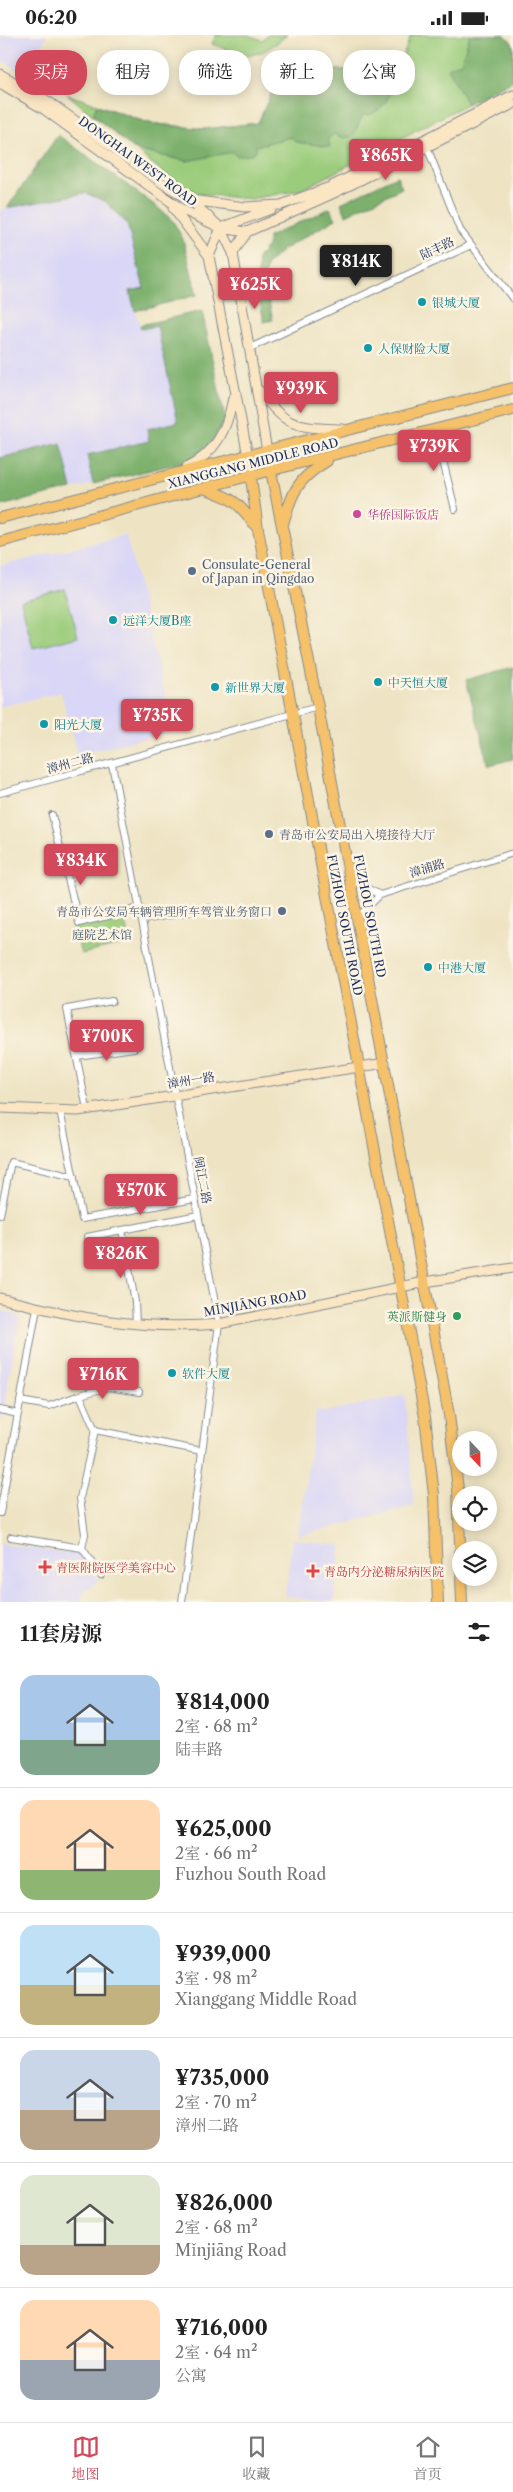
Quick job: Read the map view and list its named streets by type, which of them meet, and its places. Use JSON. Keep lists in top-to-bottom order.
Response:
{
  "streets": {
    "main road": [
      "DONGHAI WEST ROAD",
      "XIANGGANG MIDDLE ROAD",
      "FUZHOU SOUTH RD",
      "FUZHOU SOUTH ROAD",
      "漳州一路",
      "MǏNJIĀNG ROAD"
    ],
    "street": [
      "陆丰路",
      "漳州二路",
      "漳浦路",
      "闽江二路"
    ]
  },
  "crossings": [
    ["XIANGGANG MIDDLE ROAD", "FUZHOU SOUTH ROAD"],
    ["漳州二路", "FUZHOU SOUTH RD"],
    ["漳州二路", "FUZHOU SOUTH ROAD"],
    ["漳州二路", "闽江二路"],
    ["FUZHOU SOUTH RD", "漳州一路"],
    ["FUZHOU SOUTH RD", "MǏNJIĀNG ROAD"],
    ["FUZHOU SOUTH ROAD", "漳州一路"],
    ["FUZHOU SOUTH ROAD", "MǏNJIĀNG ROAD"],
    ["漳州一路", "闽江二路"],
    ["闽江二路", "MǏNJIĀNG ROAD"]
  ],
  "parks": ["庭院艺术馆"],
  "places": {
    "other": [
      "银城大厦",
      "人保财险大厦",
      "华侨国际饭店",
      "Consulate-General of Japan in Qingdao",
      "远洋大厦B座",
      "中天恒大厦",
      "新世界大厦",
      "阳光大厦",
      "青岛市公安局出入境接待大厅",
      "青岛市公安局车辆管理所车驾管业务窗口",
      "中港大厦",
      "英派斯健身",
      "软件大厦"
    ],
    "health": ["青医附院医学美容中心", "青岛内分泌糖尿病医院"]
  },
  "north": "bottom",
  "page": {
    "status": "06:20",
    "chip": [
      "买房",
      "租房",
      "筛选",
      "新上",
      "公寓"
    ],
    "price": [
      "¥865K",
      "¥814K",
      "¥625K",
      "¥939K",
      "¥739K",
      "¥735K",
      "¥834K",
      "¥700K",
      "¥570K",
      "¥826K",
      "¥716K"
    ],
    "heading": "11套房源",
    "list": [
      {
        "name": "¥814,000",
        "note": "2室 · 68 m² · 陆丰路"
      },
      {
        "name": "¥625,000",
        "note": "2室 · 66 m² · Fuzhou South Road"
      },
      {
        "name": "¥939,000",
        "note": "3室 · 98 m² · Xianggang Middle Road"
      },
      {
        "name": "¥735,000",
        "note": "2室 · 70 m² · 漳州二路"
      },
      {
        "name": "¥826,000",
        "note": "2室 · 68 m² · Mǐnjiāng Road"
      },
      {
        "name": "¥716,000",
        "note": "2室 · 64 m² · 公寓"
      }
    ],
    "tabs": ["地图", "收藏", "首页"]
  }
}
